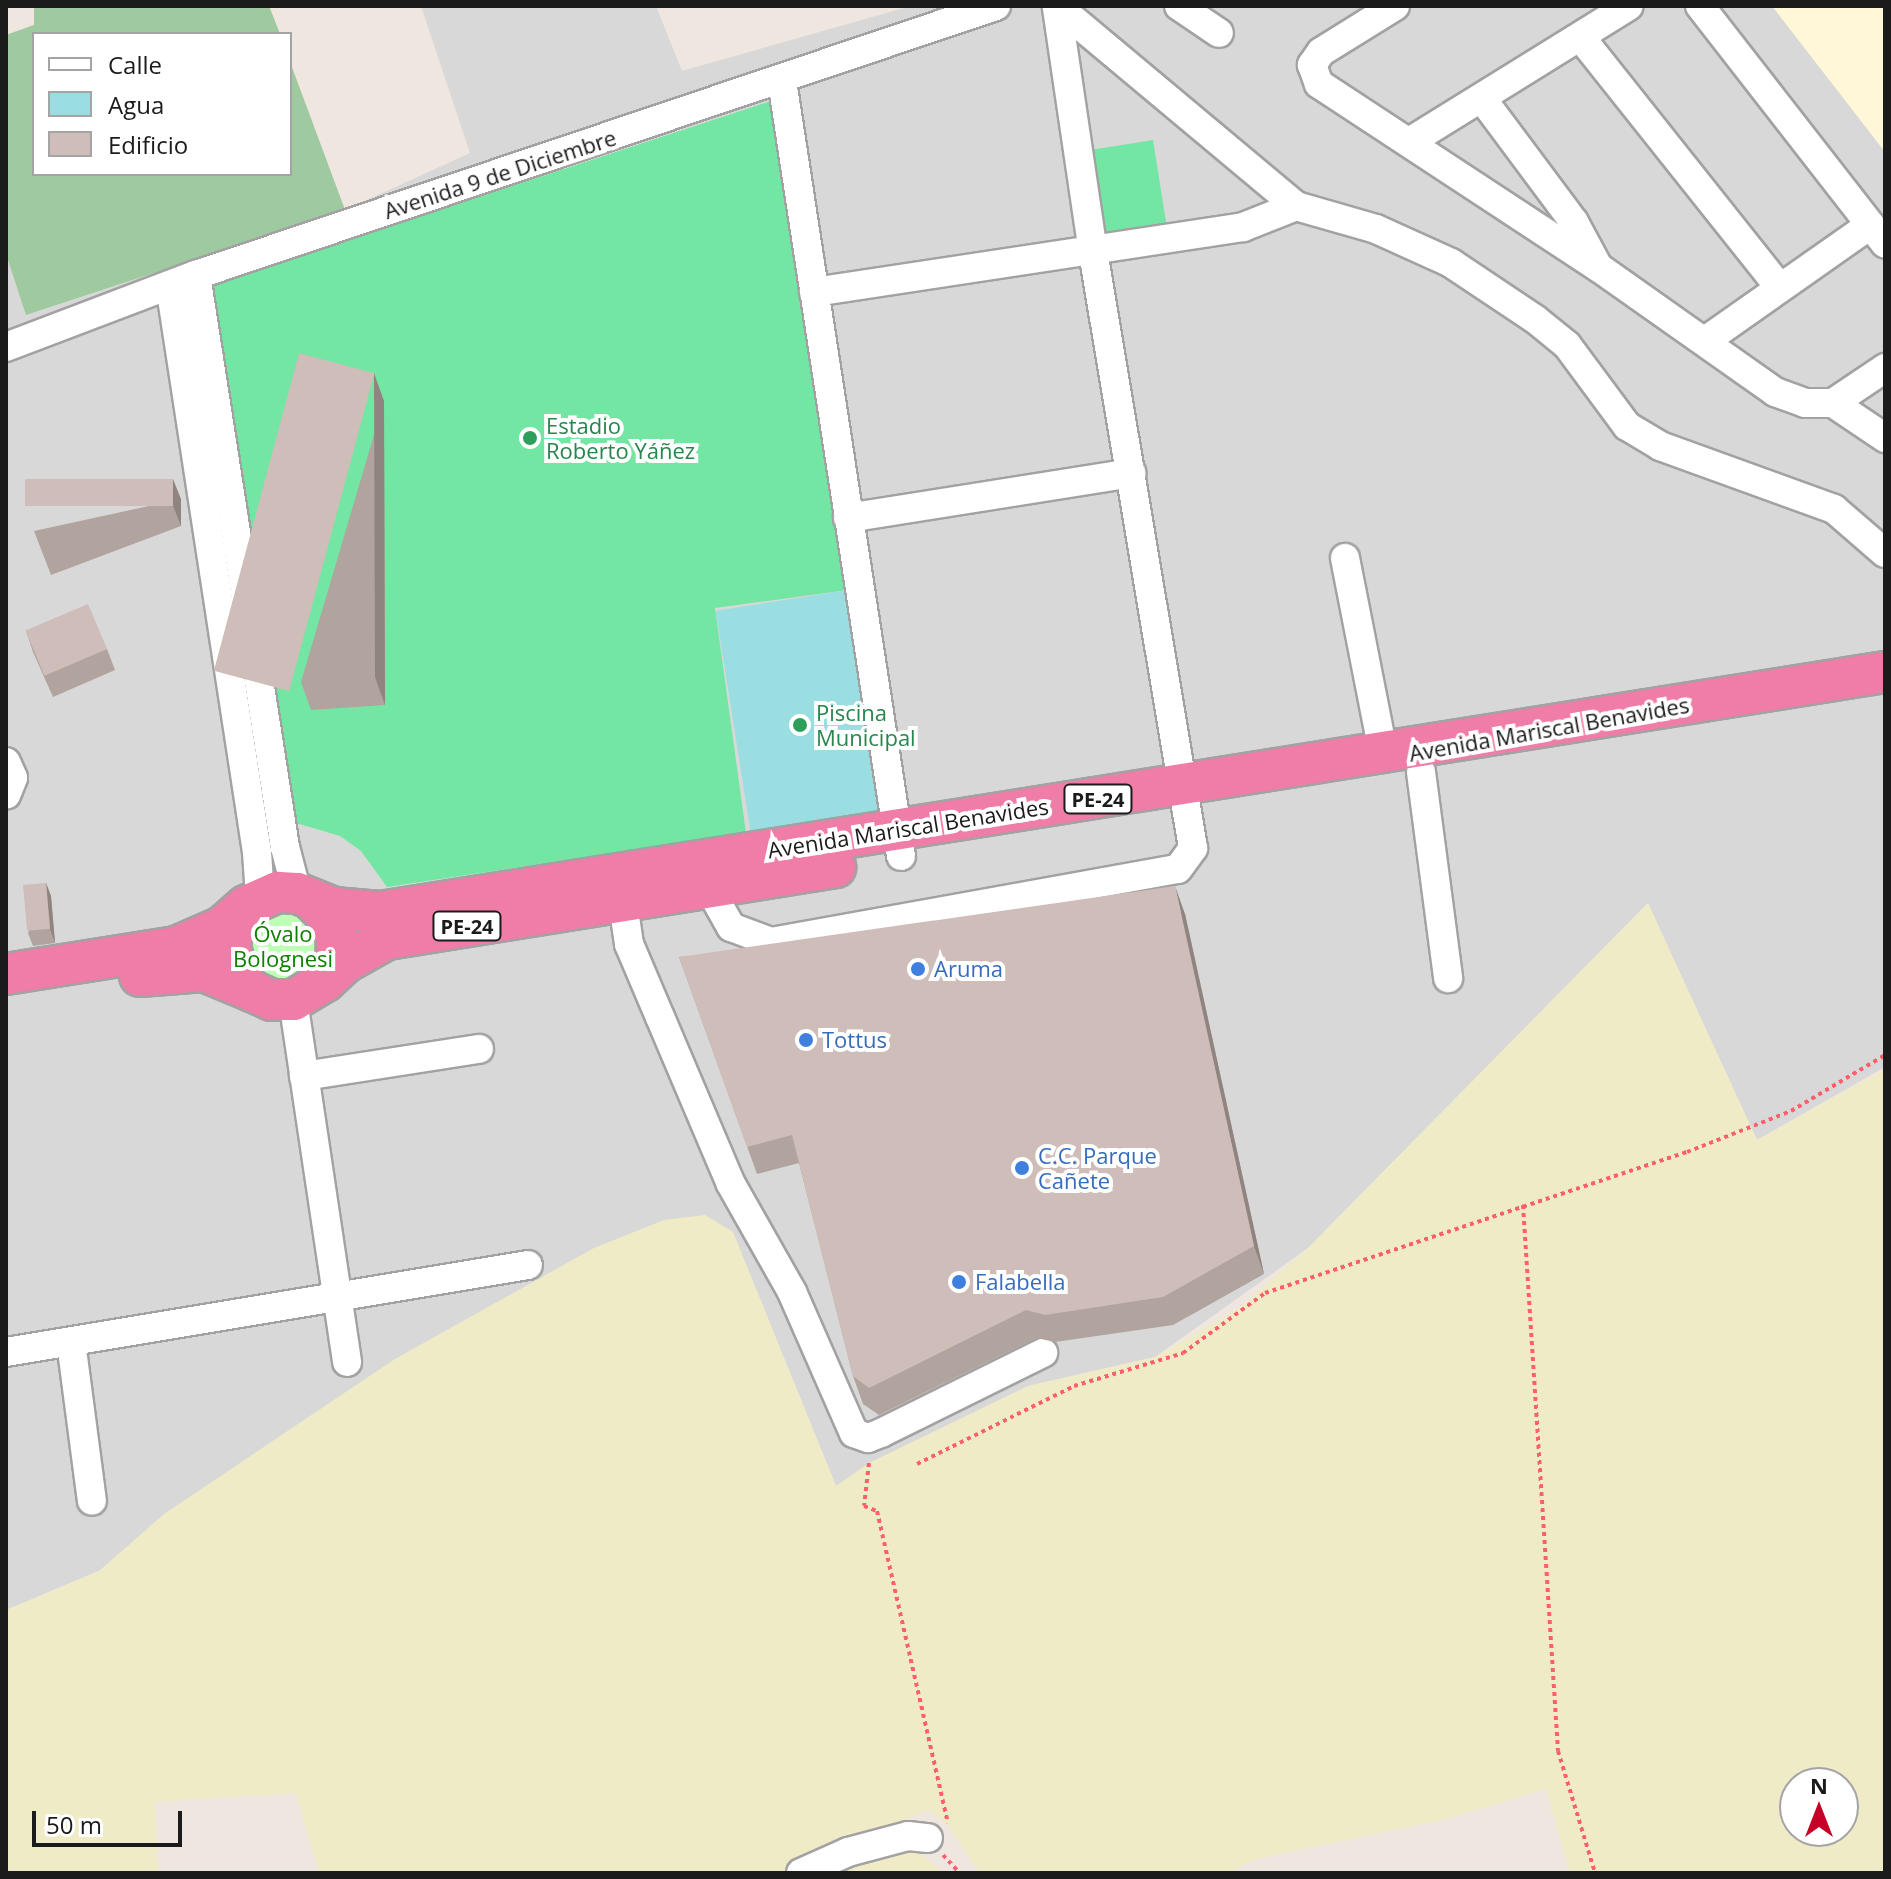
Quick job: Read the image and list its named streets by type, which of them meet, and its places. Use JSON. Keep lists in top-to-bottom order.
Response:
{
  "streets": {
    "highway": ["Avenida Mariscal Benavides", "PE-24"],
    "street": ["Avenida 9 de Diciembre"]
  },
  "parks": ["Óvalo Bolognesi"],
  "places": [
    "Estadio Roberto Yáñez",
    "Piscina Municipal",
    "Aruma",
    "Tottus",
    "C.C. Parque Cañete",
    "Falabella"
  ],
  "legend": ["Calle", "Agua", "Edificio"],
  "scale_bar": "50 m",
  "north": "top"
}
